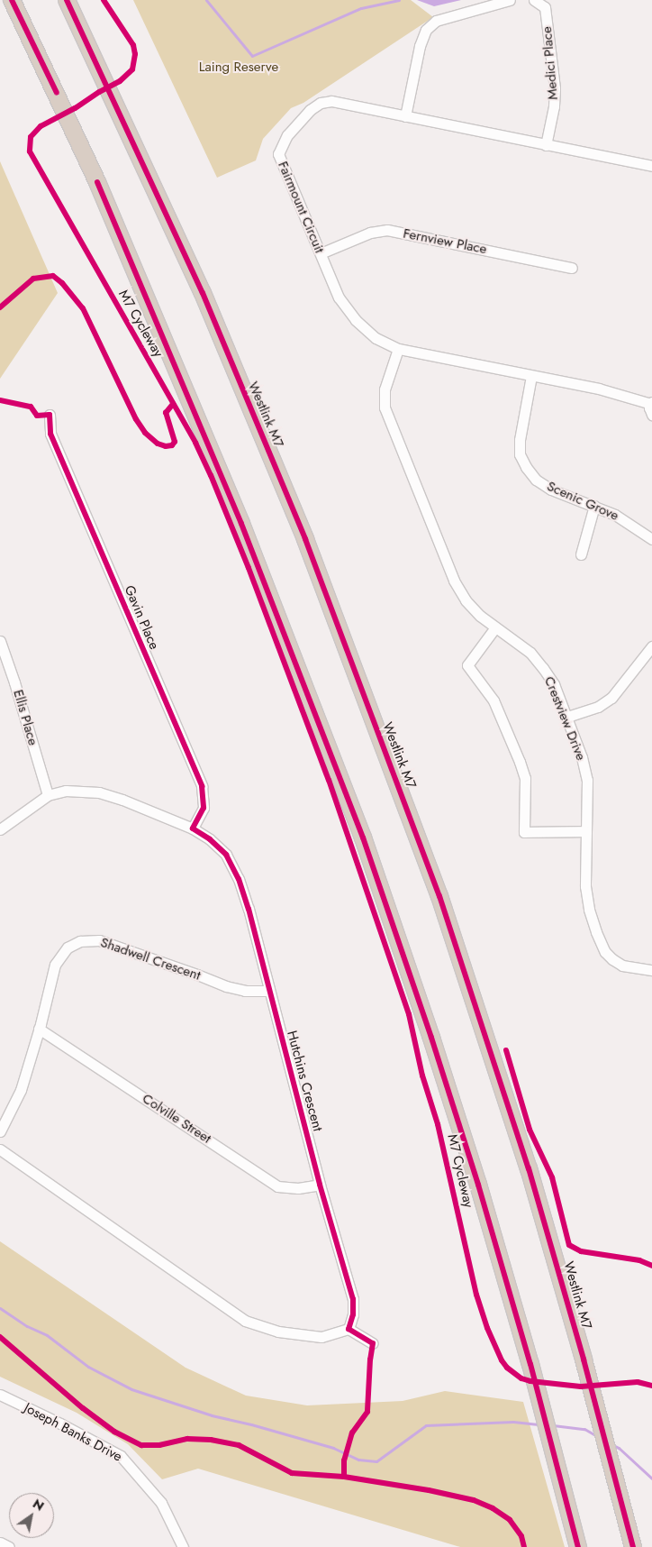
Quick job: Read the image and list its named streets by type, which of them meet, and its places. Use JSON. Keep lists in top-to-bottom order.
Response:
{
  "streets": {
    "highway": ["Westlink M7"],
    "street": [
      "Medici Place",
      "Fairmount Circuit",
      "Fernview Place",
      "Scenic Grove",
      "Gavin Place",
      "Ellis Place",
      "Crestview Drive",
      "Shadwell Crescent",
      "Hutchins Crescent",
      "Colville Street",
      "Joseph Banks Drive"
    ],
    "cycle path": ["M7 Cycleway"]
  },
  "crossings": [
    ["Medici Place", "Fairmount Circuit"],
    ["Fairmount Circuit", "Fernview Place"],
    ["Fairmount Circuit", "Scenic Grove"],
    ["Fairmount Circuit", "Crestview Drive"],
    ["Gavin Place", "Hutchins Crescent"],
    ["Ellis Place", "Hutchins Crescent"],
    ["Shadwell Crescent", "Hutchins Crescent"],
    ["Shadwell Crescent", "Colville Street"],
    ["Hutchins Crescent", "Colville Street"]
  ],
  "parks": ["Laing Reserve"],
  "north": "top right"
}
